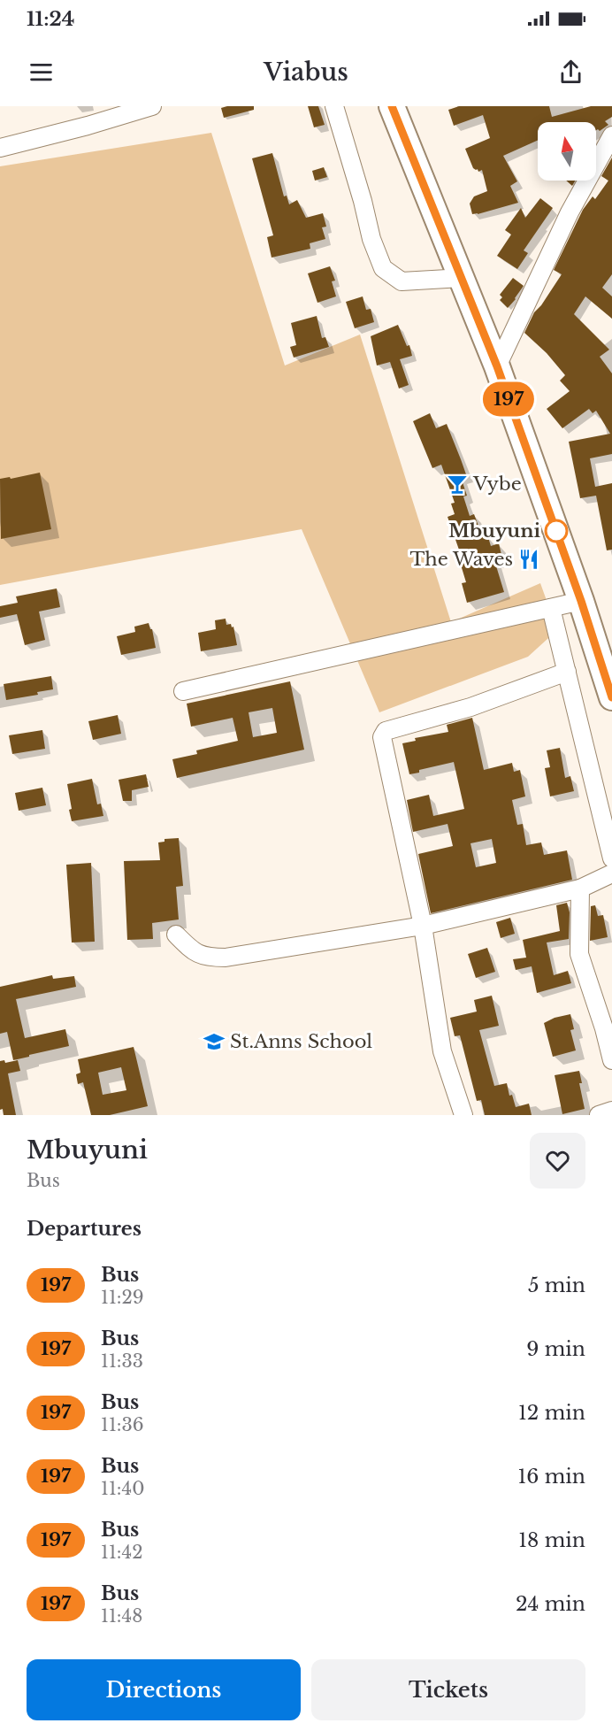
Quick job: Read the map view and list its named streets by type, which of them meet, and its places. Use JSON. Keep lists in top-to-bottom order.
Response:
{
  "places": {
    "bar": ["Vybe"],
    "other": ["Mbuyuni"],
    "restaurant": ["The Waves"],
    "school or university": ["St.Anns School"]
  },
  "lines": ["bus line 197"],
  "north": "top",
  "page": {
    "status": "11:24",
    "header": "Viabus",
    "on_map": "197",
    "heading": [
      ["Mbuyuni", "Bus"],
      "Departures"
    ],
    "list": [
      {
        "mark": "197",
        "name": "Bus",
        "note": "11:29",
        "value": "5 min"
      },
      {
        "mark": "197",
        "name": "Bus",
        "note": "11:33",
        "value": "9 min"
      },
      {
        "mark": "197",
        "name": "Bus",
        "note": "11:36",
        "value": "12 min"
      },
      {
        "mark": "197",
        "name": "Bus",
        "note": "11:40",
        "value": "16 min"
      },
      {
        "mark": "197",
        "name": "Bus",
        "note": "11:42",
        "value": "18 min"
      },
      {
        "mark": "197",
        "name": "Bus",
        "note": "11:48",
        "value": "24 min"
      }
    ],
    "buttons": ["Directions", "Tickets"]
  }
}
